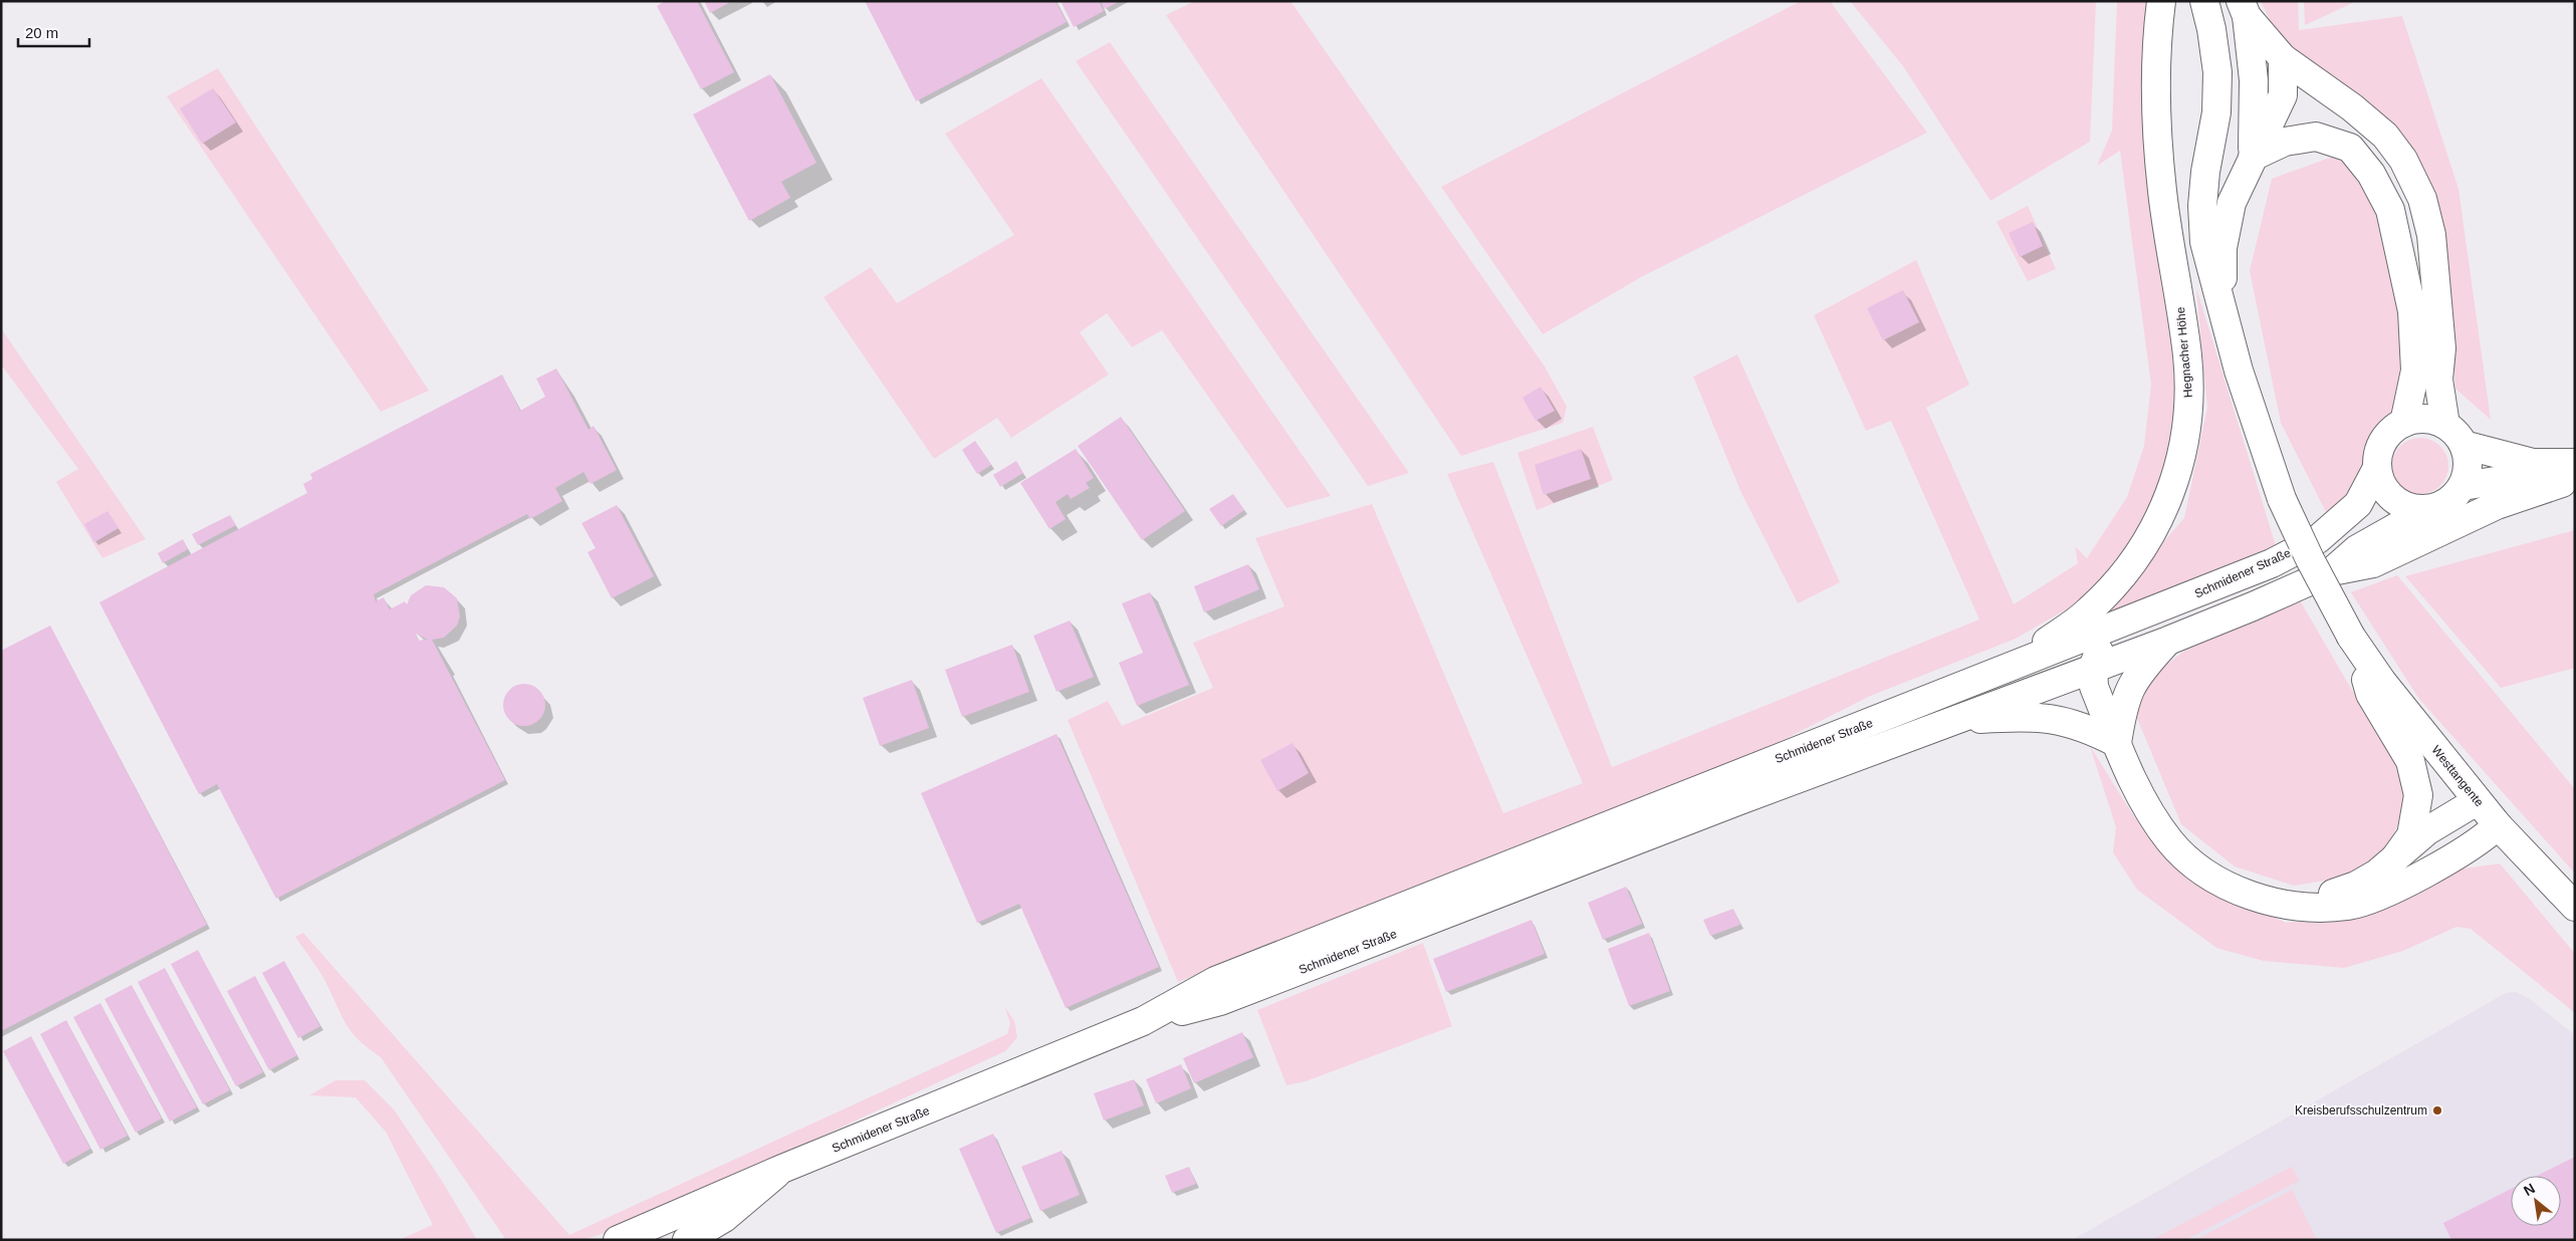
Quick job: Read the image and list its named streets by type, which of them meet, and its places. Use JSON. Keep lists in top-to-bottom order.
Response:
{
  "streets": {
    "main road": ["Hegnacher Höhe", "Schmidener Straße", "Westtangente"]
  },
  "crossings": [
    ["Hegnacher Höhe", "Schmidener Straße"]
  ],
  "places": ["Kreisberufsschulzentrum"],
  "scale_bar": "20 m",
  "north": "top left"
}
